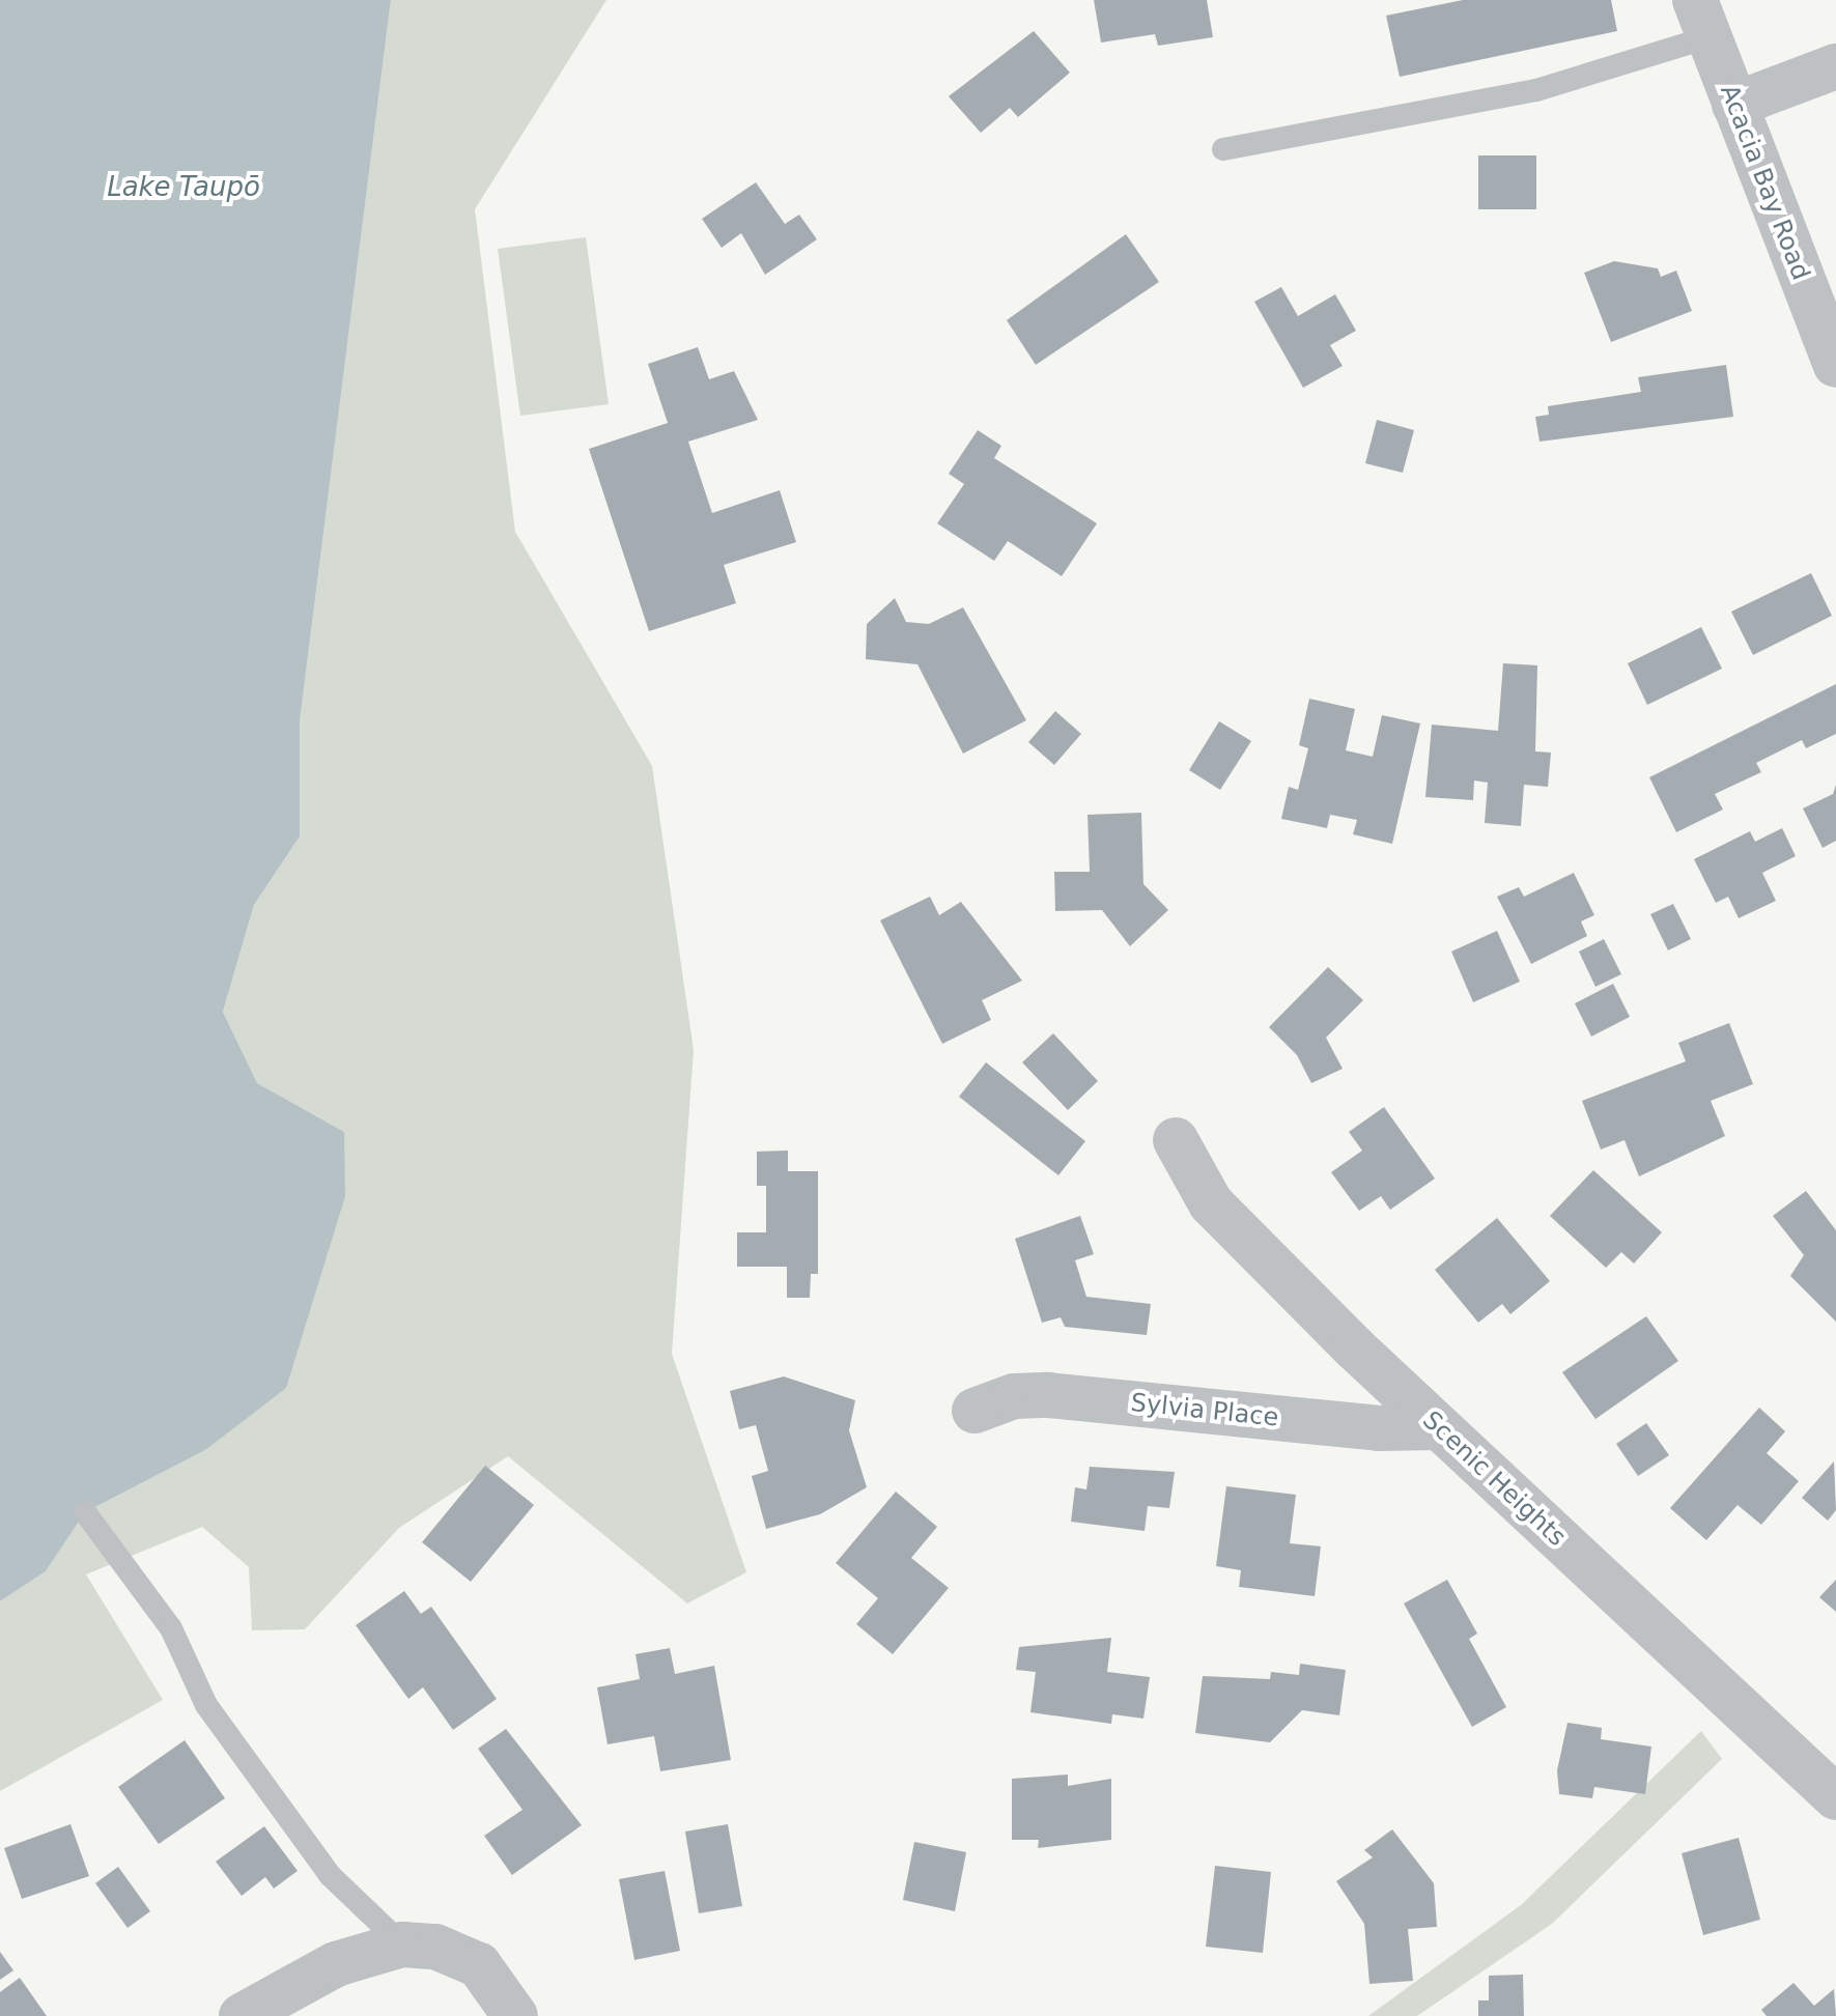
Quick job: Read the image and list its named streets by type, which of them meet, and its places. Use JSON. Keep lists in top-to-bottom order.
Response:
{
  "streets": {
    "street": ["Acacia Bay Road", "Sylvia Place", "Scenic Heights"]
  },
  "crossings": [
    ["Sylvia Place", "Scenic Heights"]
  ],
  "water": ["Lake Taupō"]
}
